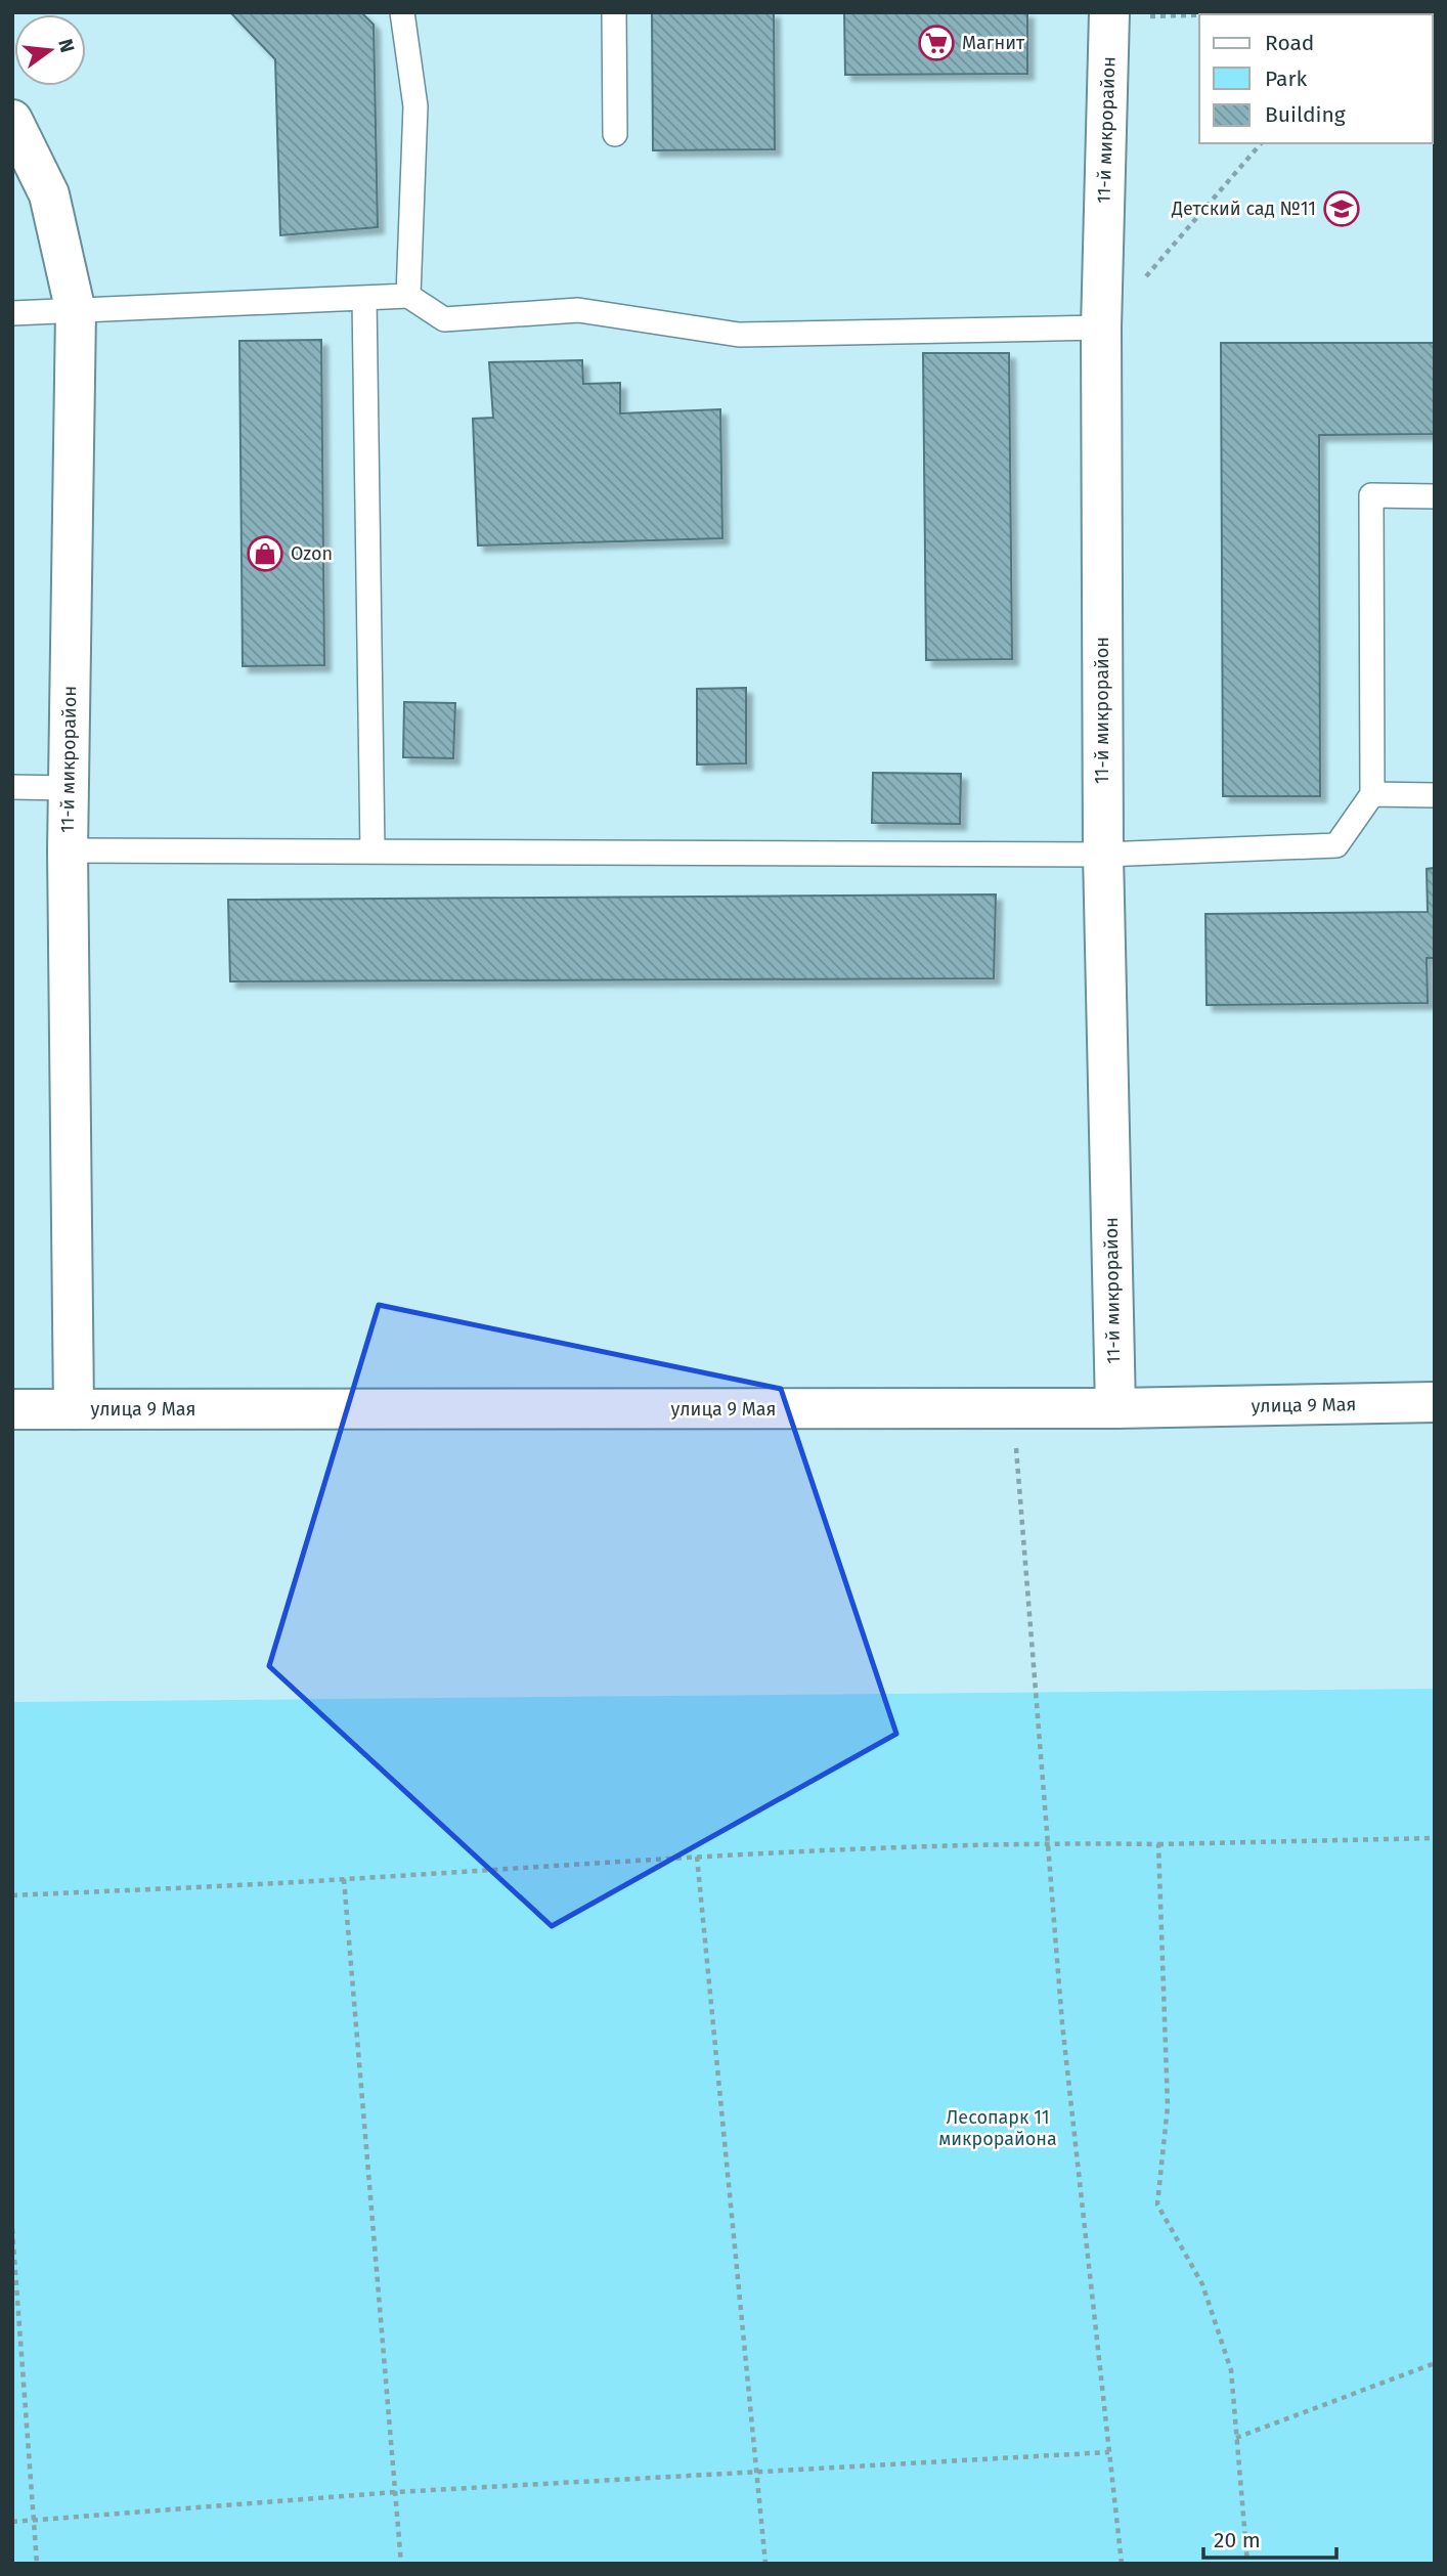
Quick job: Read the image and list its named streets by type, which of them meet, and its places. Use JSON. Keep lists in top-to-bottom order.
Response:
{
  "streets": {
    "street": ["11-й микрорайон", "улица 9 Мая"]
  },
  "crossings": [
    ["11-й микрорайон", "улица 9 Мая"]
  ],
  "parks": ["Лесопарк 11 микрорайона"],
  "places": {
    "supermarket": ["Магнит"],
    "school or university": ["Детский сад №11"],
    "shop": ["Ozon"]
  },
  "legend": ["Road", "Park", "Building"],
  "scale_bar": "20 m",
  "north": "right"
}
